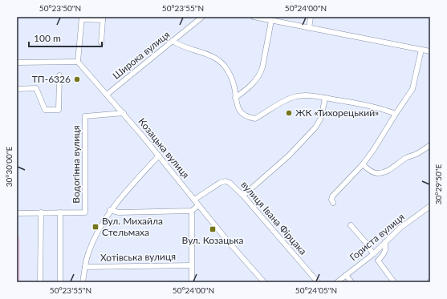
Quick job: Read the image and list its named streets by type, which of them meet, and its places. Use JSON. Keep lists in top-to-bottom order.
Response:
{
  "streets": {
    "street": [
      "Широка вулиця",
      "Козацька вулиця",
      "Водогінна вулиця",
      "вулиця Івана Фірцака",
      "Гориста вулиця",
      "Хотівська вулиця"
    ]
  },
  "crossings": [
    ["Широка вулиця", "Козацька вулиця"],
    ["Козацька вулиця", "Водогінна вулиця"],
    ["Козацька вулиця", "вулиця Івана Фірцака"]
  ],
  "places": {
    "other": ["ТП-6326", "ЖК «Тихорецький»"],
    "transit": ["Вул. Михайла Стельмаха", "Вул. Козацька"]
  },
  "scale_bar": "100 m",
  "coordinates": [
    "50°23'50\"N",
    "50°23'55\"N",
    "50°24'00\"N",
    "30°30'00\"E",
    "30°29'50\"E",
    "50°24'05\"N"
  ]
}
